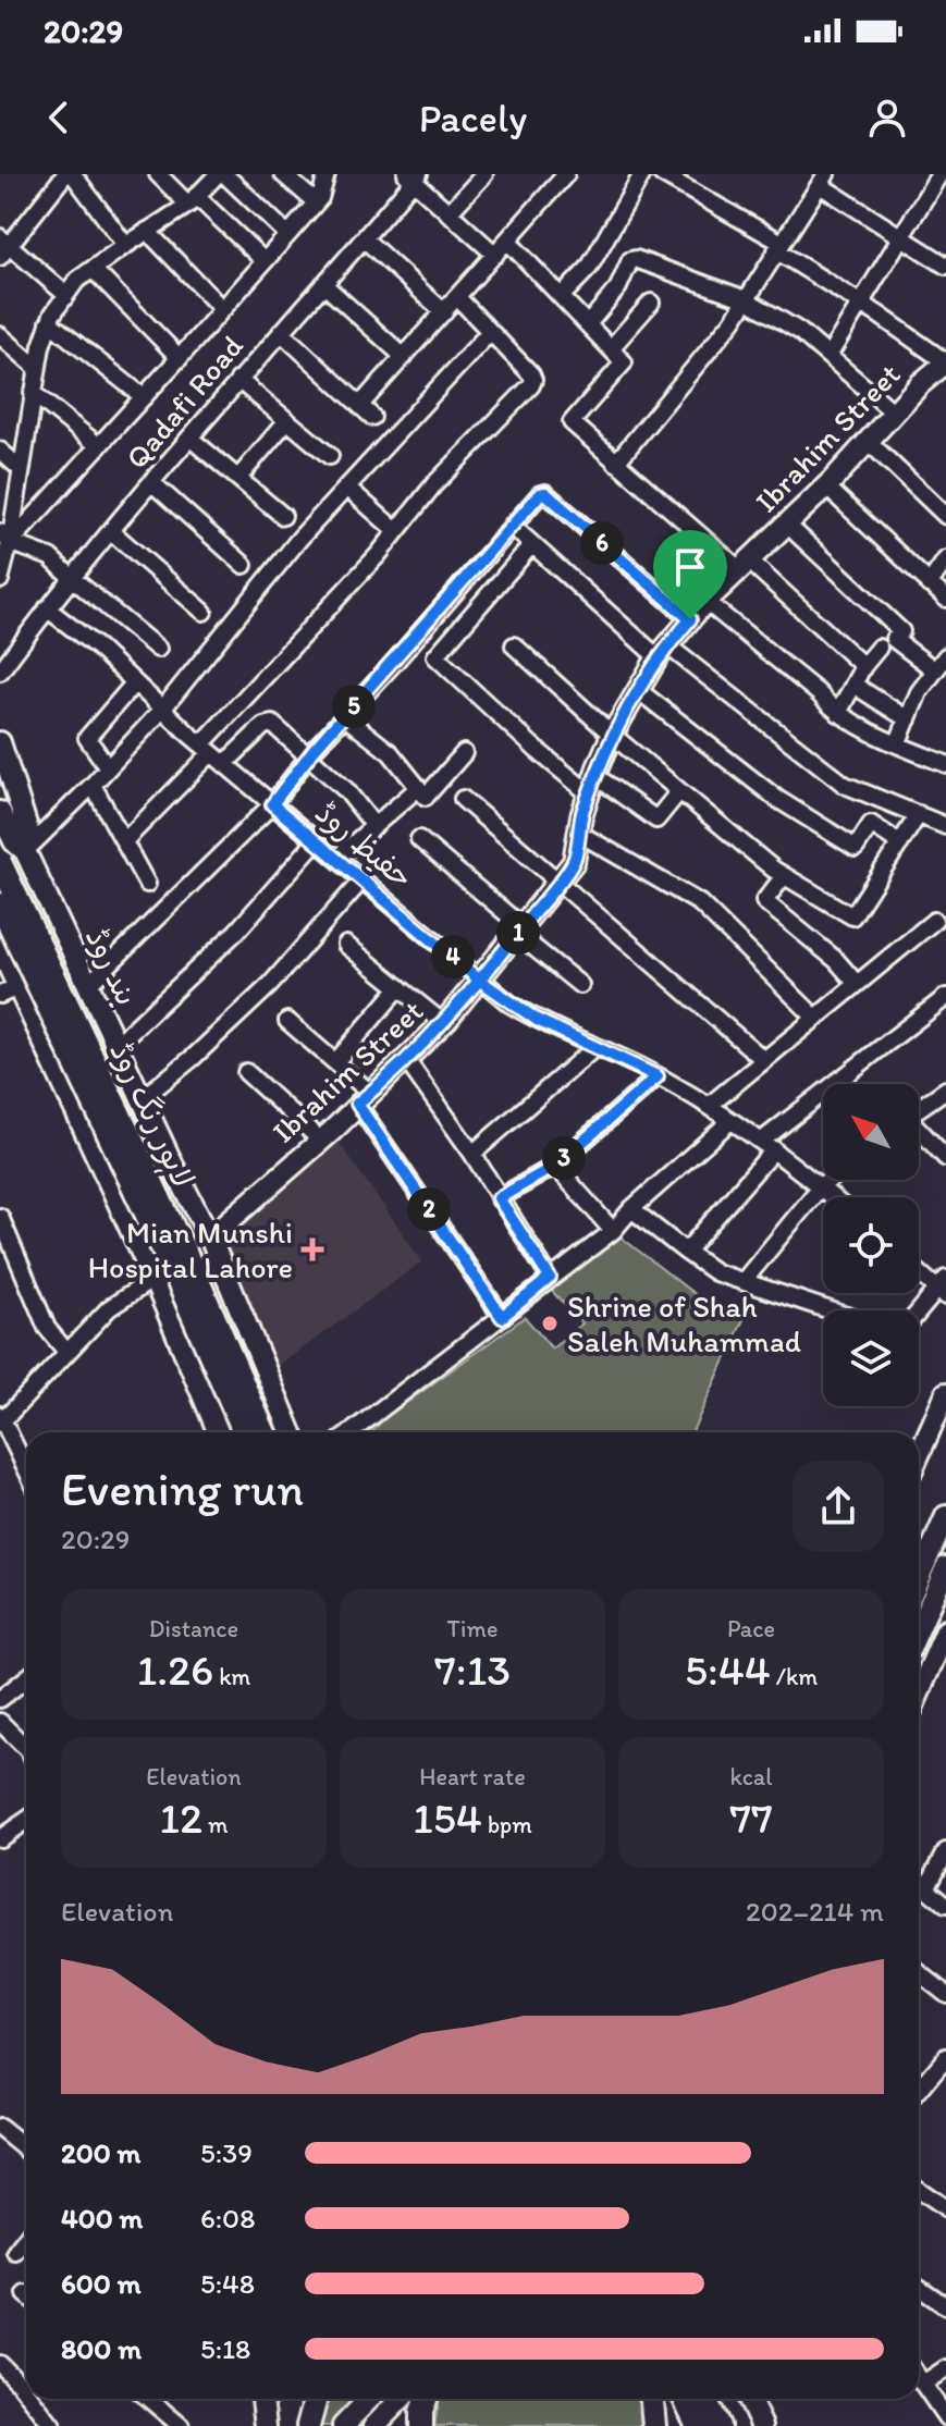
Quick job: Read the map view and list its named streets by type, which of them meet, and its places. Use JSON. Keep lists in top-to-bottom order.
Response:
{
  "streets": {
    "highway": ["لاہور رنگ روڈ"],
    "main road": ["Ibrahim Street", "بند روڈ"],
    "street": ["Qadafi Road", "حفیظ روڈ"]
  },
  "crossings": [
    ["Qadafi Road", "حفیظ روڈ"],
    ["Ibrahim Street", "حفیظ روڈ"],
    ["Ibrahim Street", "بند روڈ"]
  ],
  "places": {
    "health": ["Mian Munshi Hospital Lahore"],
    "other": ["Shrine of Shah Saleh Muhammad"]
  },
  "north": "top left",
  "page": {
    "status": "20:29",
    "header": "Pacely",
    "pins": [
      "6",
      "5",
      "1",
      "4",
      "3",
      "2"
    ],
    "heading": ["Evening run", "20:29"],
    "stats": [
      ["Distance", "1.26 km"],
      ["Time", "7:13"],
      ["Pace", "5:44 /km"],
      ["Elevation", "12 m"],
      ["Heart rate", "154 bpm"],
      ["kcal", "77"]
    ],
    "chart": ["Elevation", "202–214 m"],
    "list": [
      {
        "name": "200 m",
        "note": "5:39"
      },
      {
        "name": "400 m",
        "note": "6:08"
      },
      {
        "name": "600 m",
        "note": "5:48"
      },
      {
        "name": "800 m",
        "note": "5:18"
      }
    ]
  }
}
